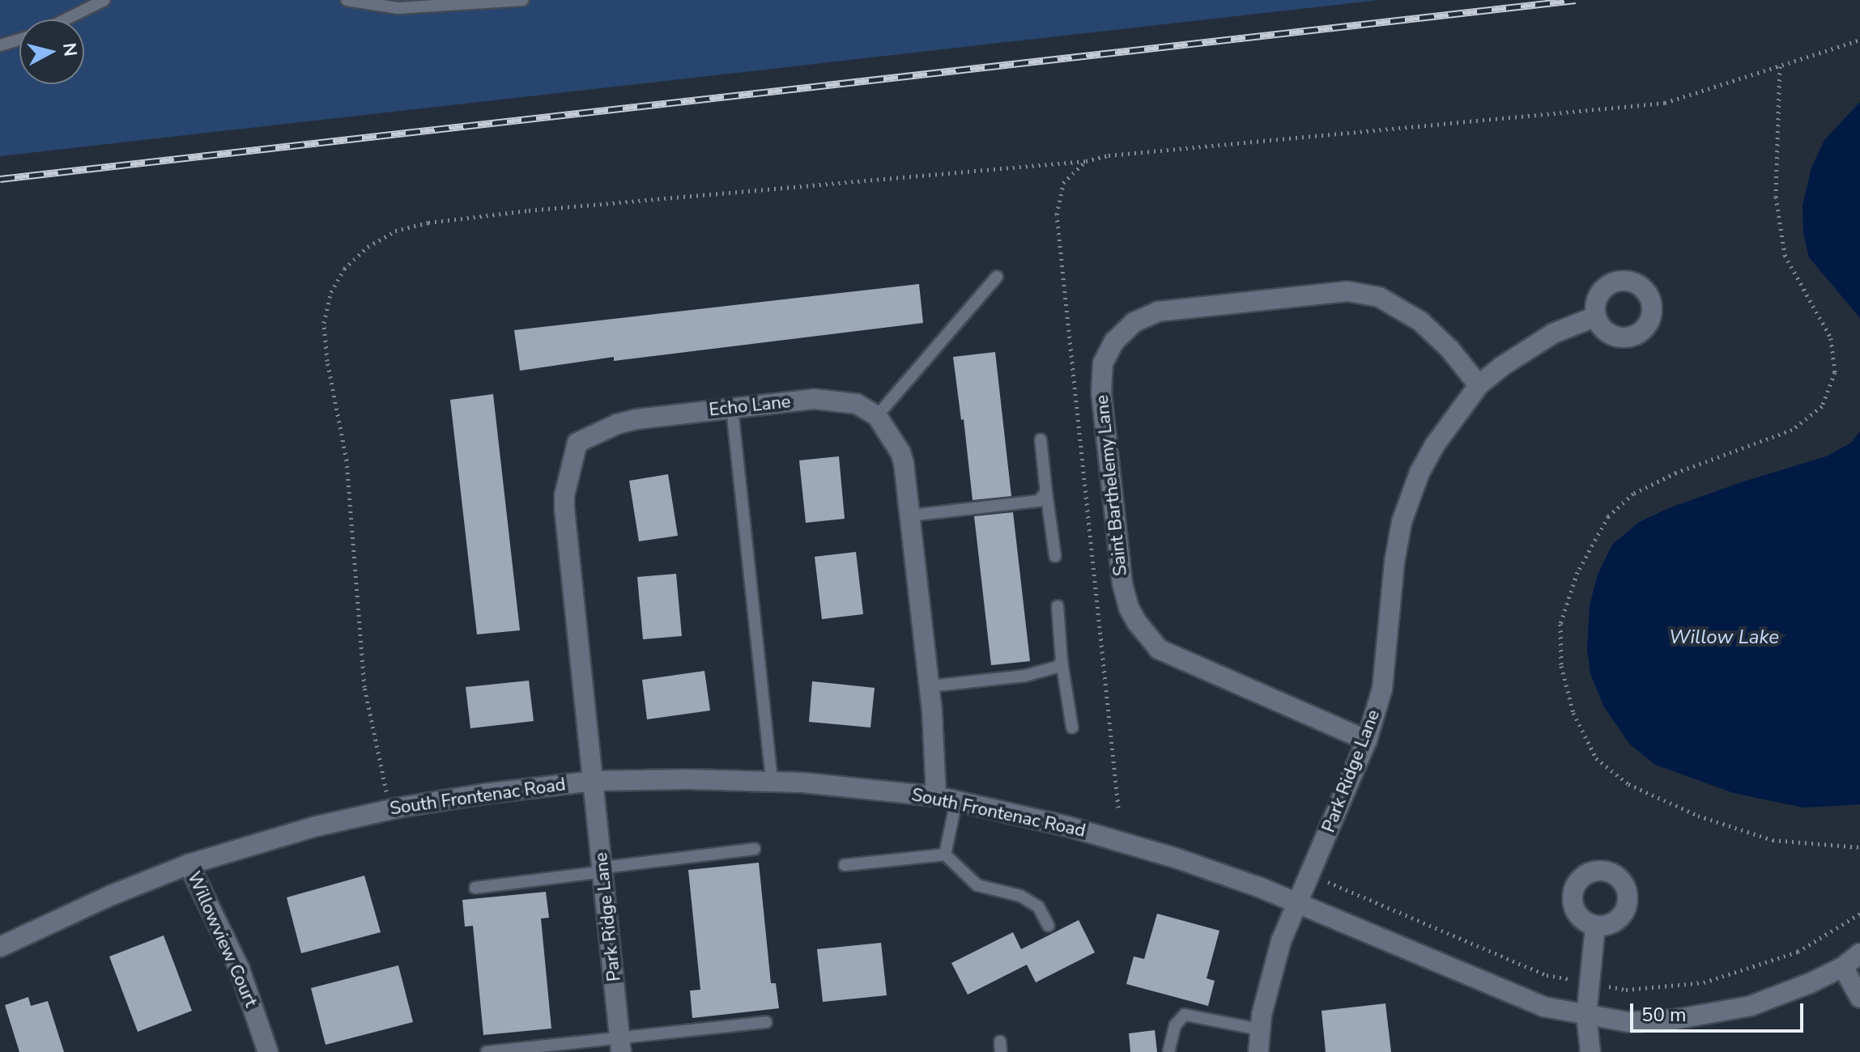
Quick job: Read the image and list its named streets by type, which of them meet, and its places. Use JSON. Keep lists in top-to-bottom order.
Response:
{
  "streets": {
    "street": [
      "Echo Lane",
      "Saint Barthelemy Lane",
      "Park Ridge Lane",
      "South Frontenac Road",
      "Willowview Court"
    ]
  },
  "crossings": [
    ["Echo Lane", "Park Ridge Lane"],
    ["Echo Lane", "South Frontenac Road"],
    ["Saint Barthelemy Lane", "Park Ridge Lane"],
    ["Park Ridge Lane", "South Frontenac Road"],
    ["South Frontenac Road", "Willowview Court"]
  ],
  "water": ["Willow Lake"],
  "scale_bar": "50 m",
  "north": "right"
}
